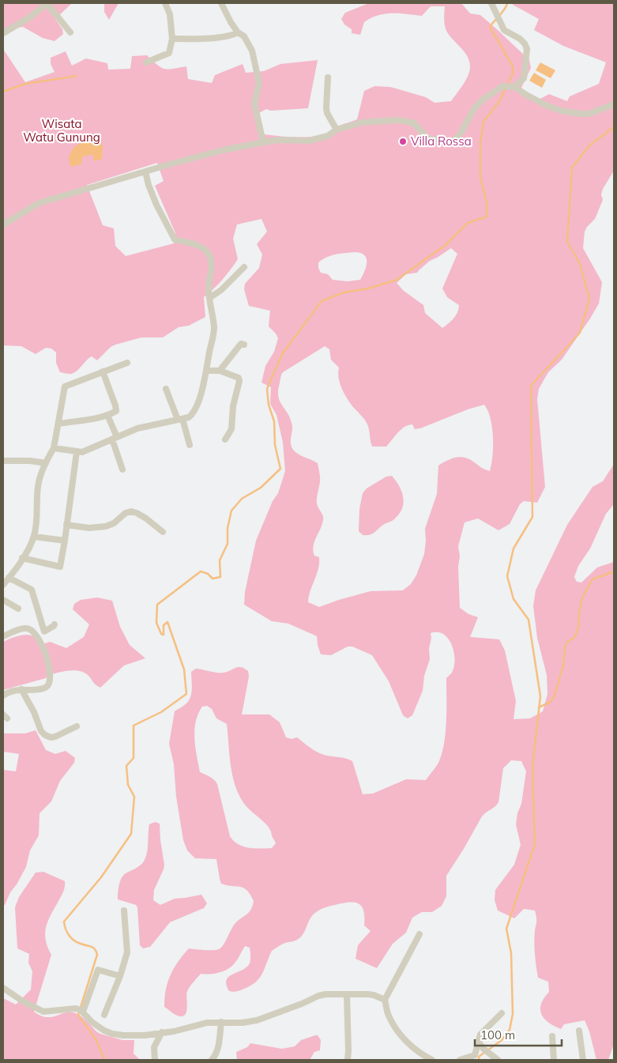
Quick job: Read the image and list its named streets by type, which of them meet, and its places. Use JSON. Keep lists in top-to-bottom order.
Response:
{
  "parks": ["Wisata Watu Gunung"],
  "places": ["Villa Rossa"],
  "scale_bar": "100 m"
}
